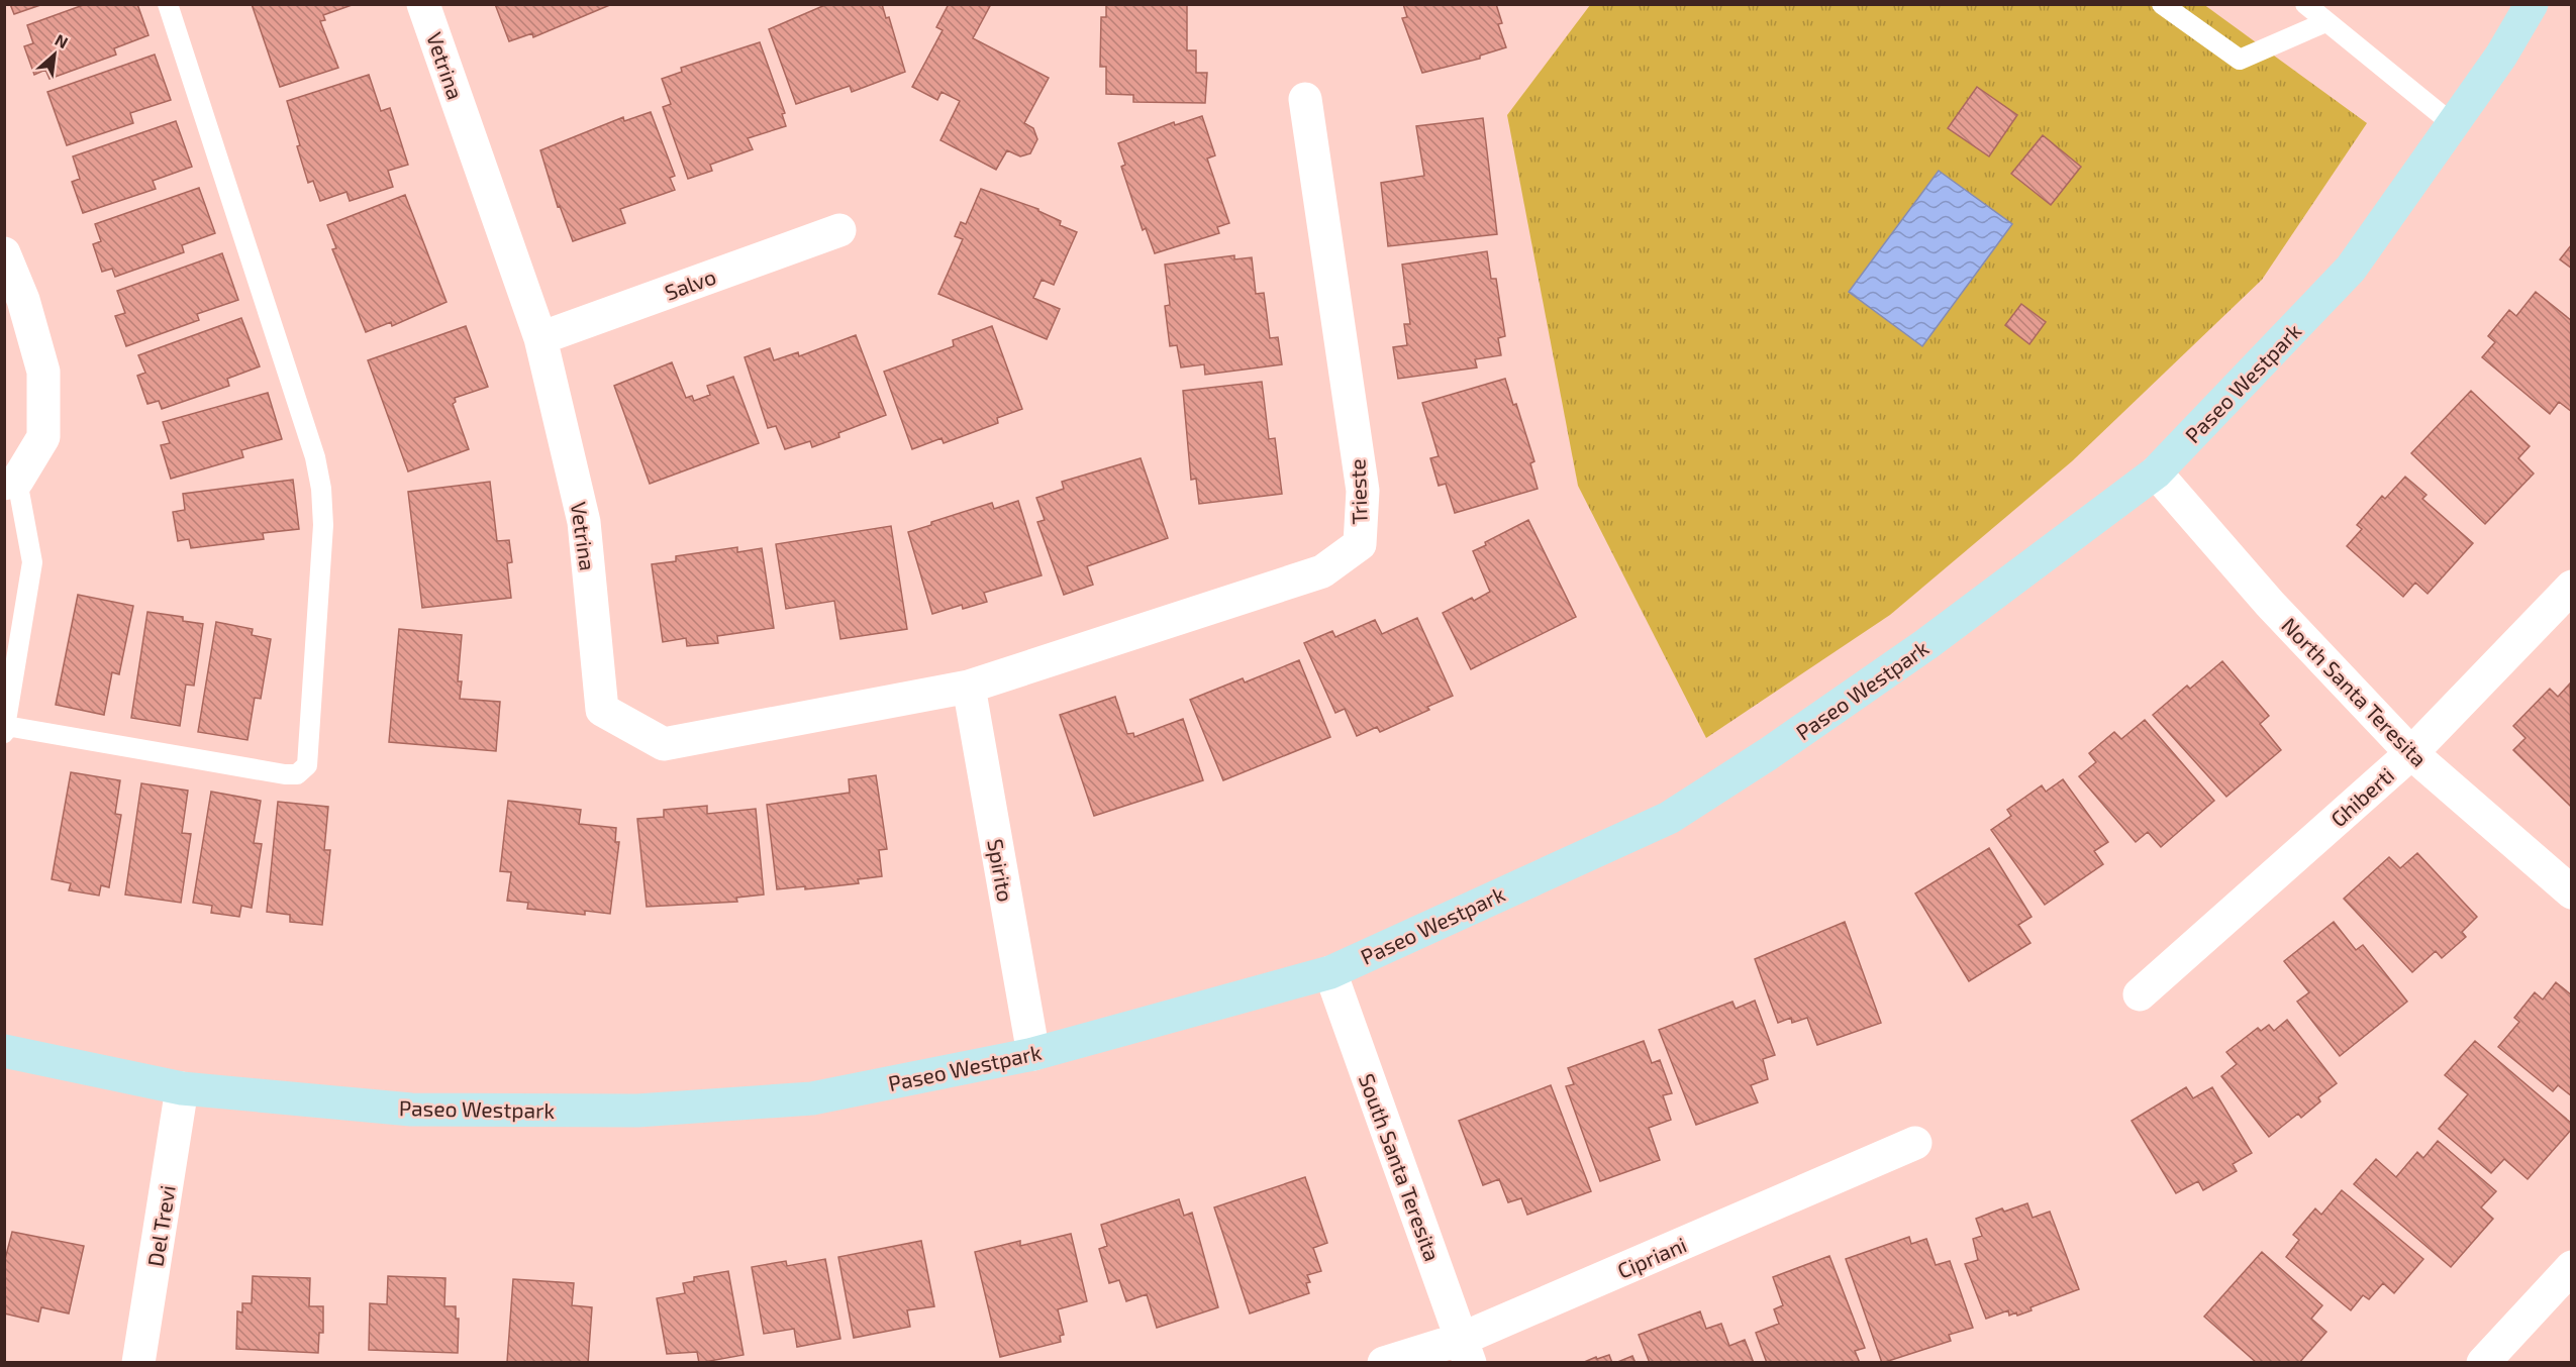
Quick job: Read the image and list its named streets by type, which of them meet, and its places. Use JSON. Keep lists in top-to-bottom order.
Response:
{
  "streets": {
    "street": [
      "Vetrina",
      "Salvo",
      "Paseo Westpark",
      "Trieste",
      "North Santa Teresita",
      "Ghiberti",
      "Spirito",
      "South Santa Teresita",
      "Del Trevi",
      "Cipriani"
    ]
  },
  "crossings": [
    ["Vetrina", "Salvo"],
    ["Vetrina", "Trieste"],
    ["Vetrina", "Spirito"],
    ["Paseo Westpark", "North Santa Teresita"],
    ["Paseo Westpark", "Spirito"],
    ["Paseo Westpark", "South Santa Teresita"],
    ["Paseo Westpark", "Del Trevi"],
    ["Trieste", "Spirito"],
    ["North Santa Teresita", "Ghiberti"],
    ["South Santa Teresita", "Cipriani"]
  ],
  "north": "top right"
}
